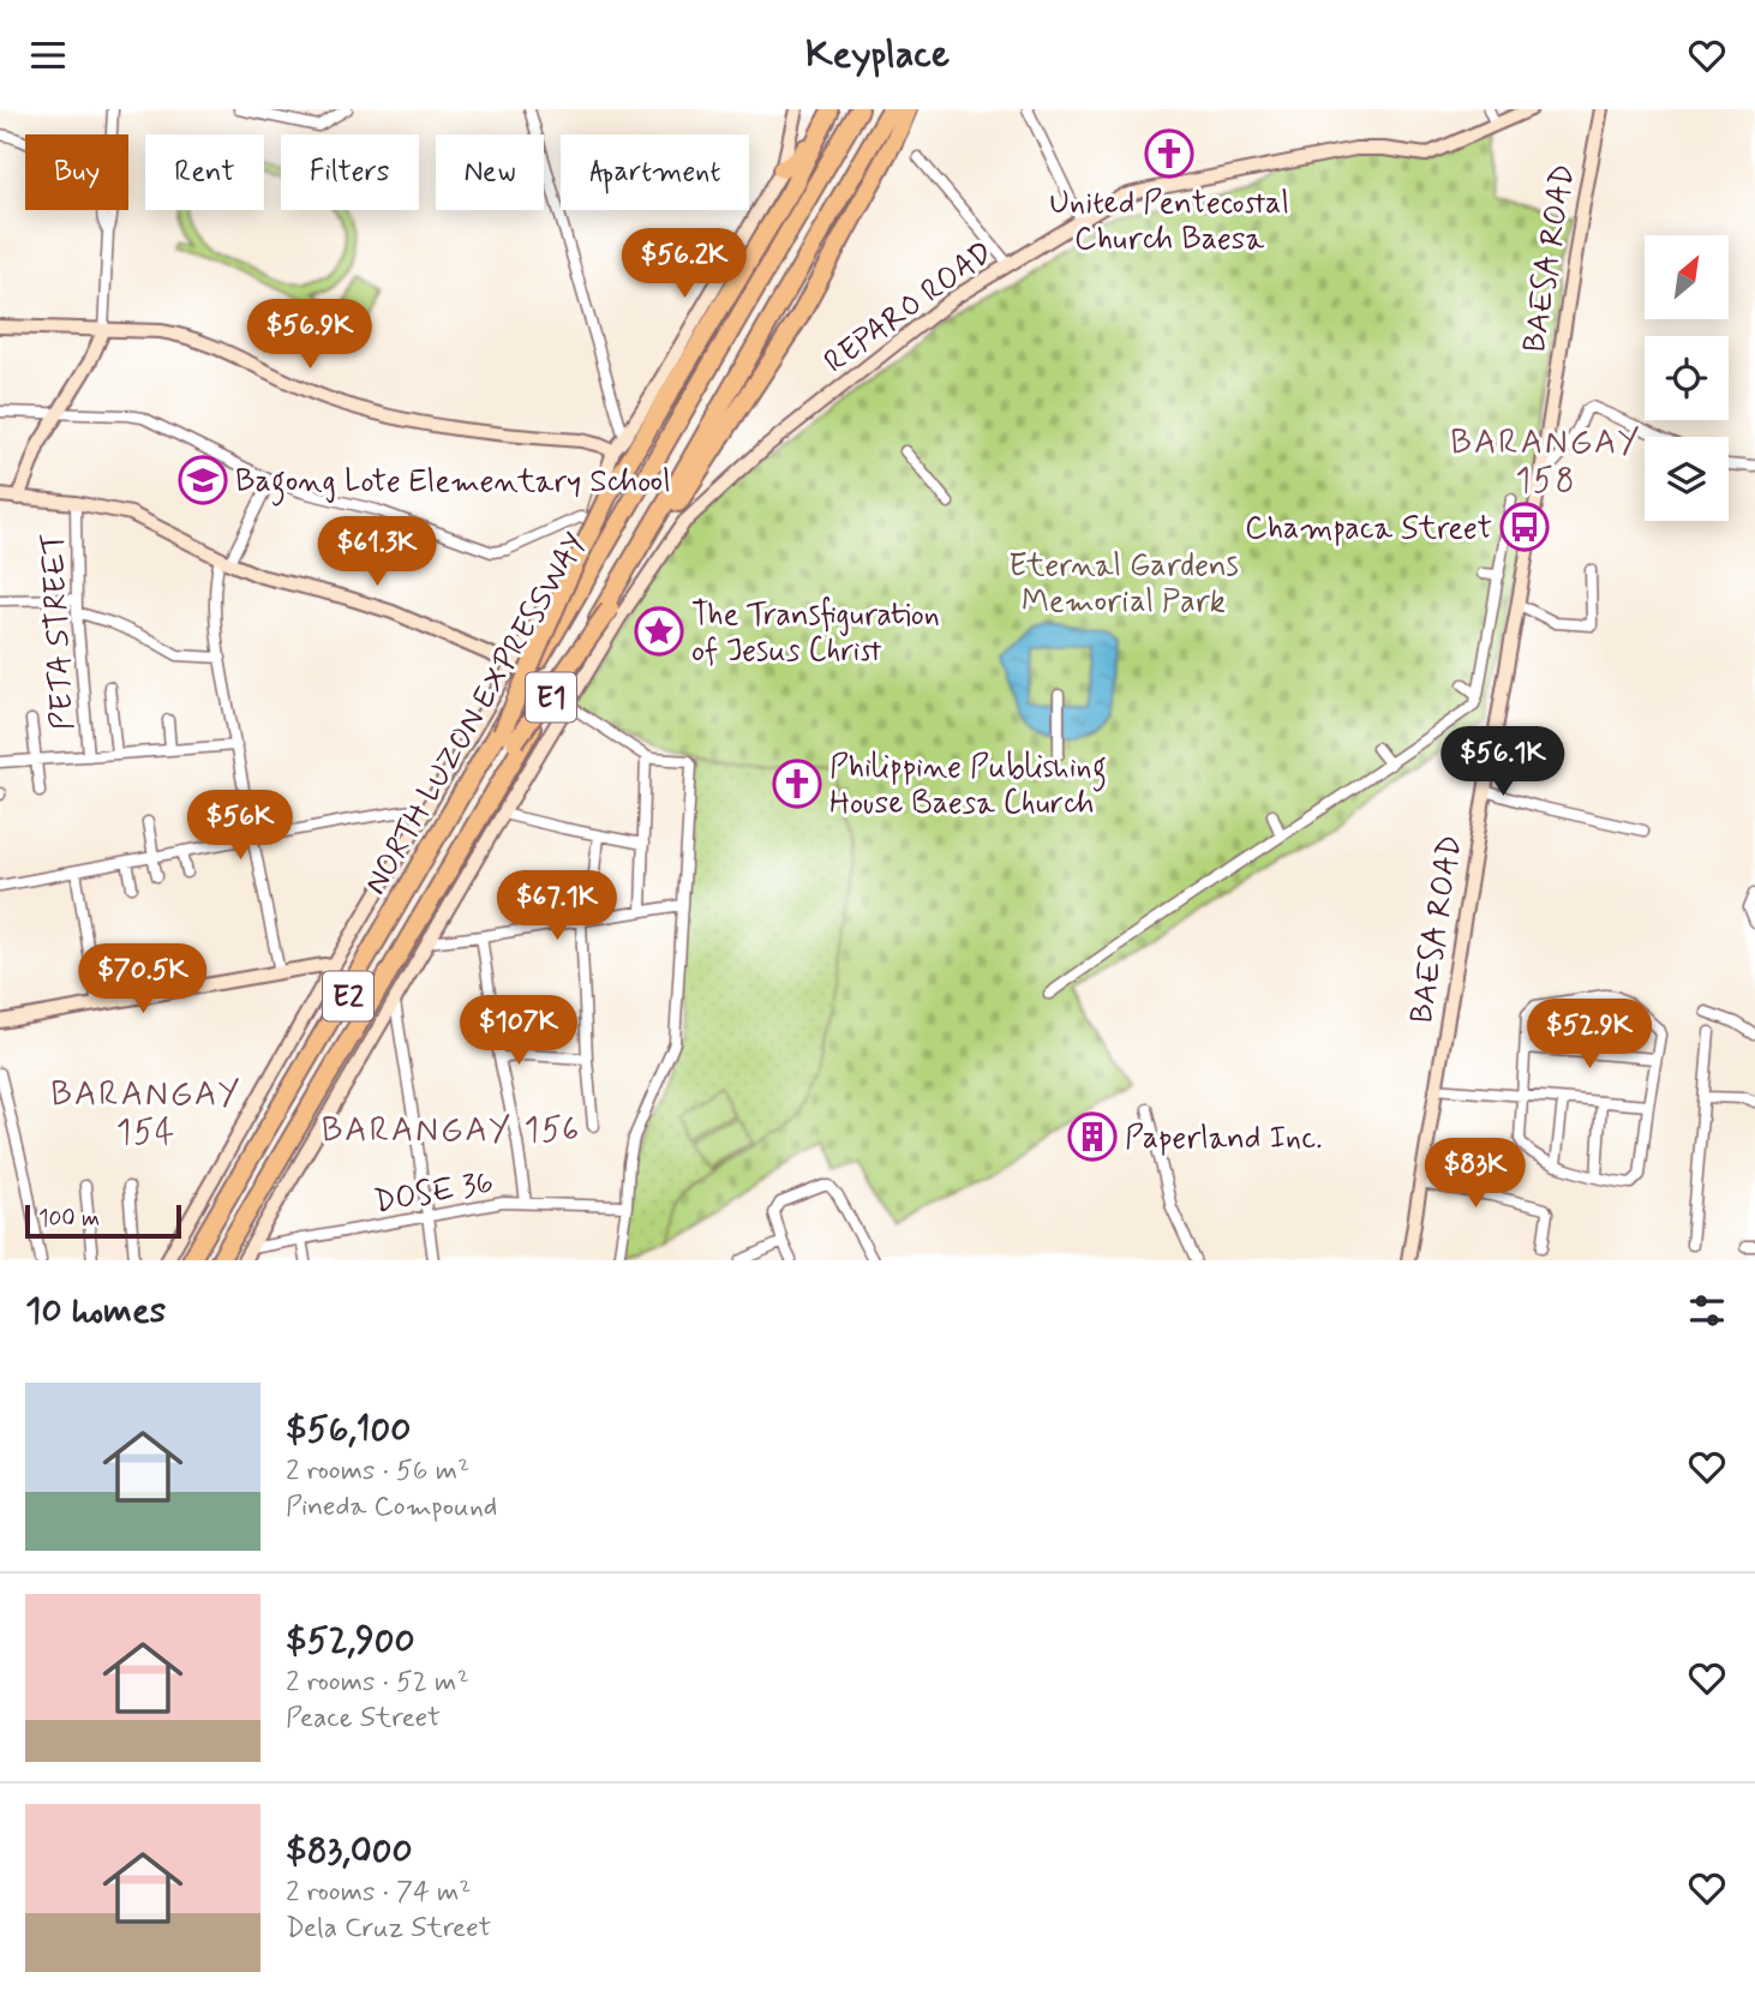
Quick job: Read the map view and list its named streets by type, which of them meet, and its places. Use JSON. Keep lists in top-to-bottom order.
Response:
{
  "streets": {
    "highway": ["E1", "NORTH LUZON EXPRESSWAY", "E2"],
    "street": [
      "BAESA ROAD",
      "REPARO ROAD",
      "PETA STREET",
      "DOSE 36"
    ]
  },
  "crossings": [
    ["REPARO ROAD", "DOSE 36"],
    ["NORTH LUZON EXPRESSWAY", "E2"]
  ],
  "districts": ["BARANGAY 158", "BARANGAY 154", "BARANGAY 156"],
  "parks": ["Eternal Gardens Memorial Park"],
  "places": {
    "church": ["United Pentecostal Church Baesa", "Philippine Publishing House Baesa Church"],
    "school or university": ["Bagong Lote Elementary School"],
    "bus stop": ["Champaca Street"],
    "place": ["The Transfiguration of Jesus Christ"],
    "building": ["Paperland Inc."]
  },
  "scale_bar": "100 m",
  "north": "top right",
  "page": {
    "header": "Keyplace",
    "chip": [
      "Buy",
      "Rent",
      "Filters",
      "New",
      "Apartment"
    ],
    "price": [
      "$56.2K",
      "$56.9K",
      "$61.3K",
      "$56.1K",
      "$56K",
      "$67.1K",
      "$70.5K",
      "$107K",
      "$52.9K",
      "$83K"
    ],
    "scale": "100 m",
    "heading": "10 homes",
    "list": [
      {
        "name": "$56,100",
        "note": "2 rooms · 56 m² · Pineda Compound"
      },
      {
        "name": "$52,900",
        "note": "2 rooms · 52 m² · Peace Street"
      },
      {
        "name": "$83,000",
        "note": "2 rooms · 74 m² · Dela Cruz Street"
      }
    ]
  }
}
